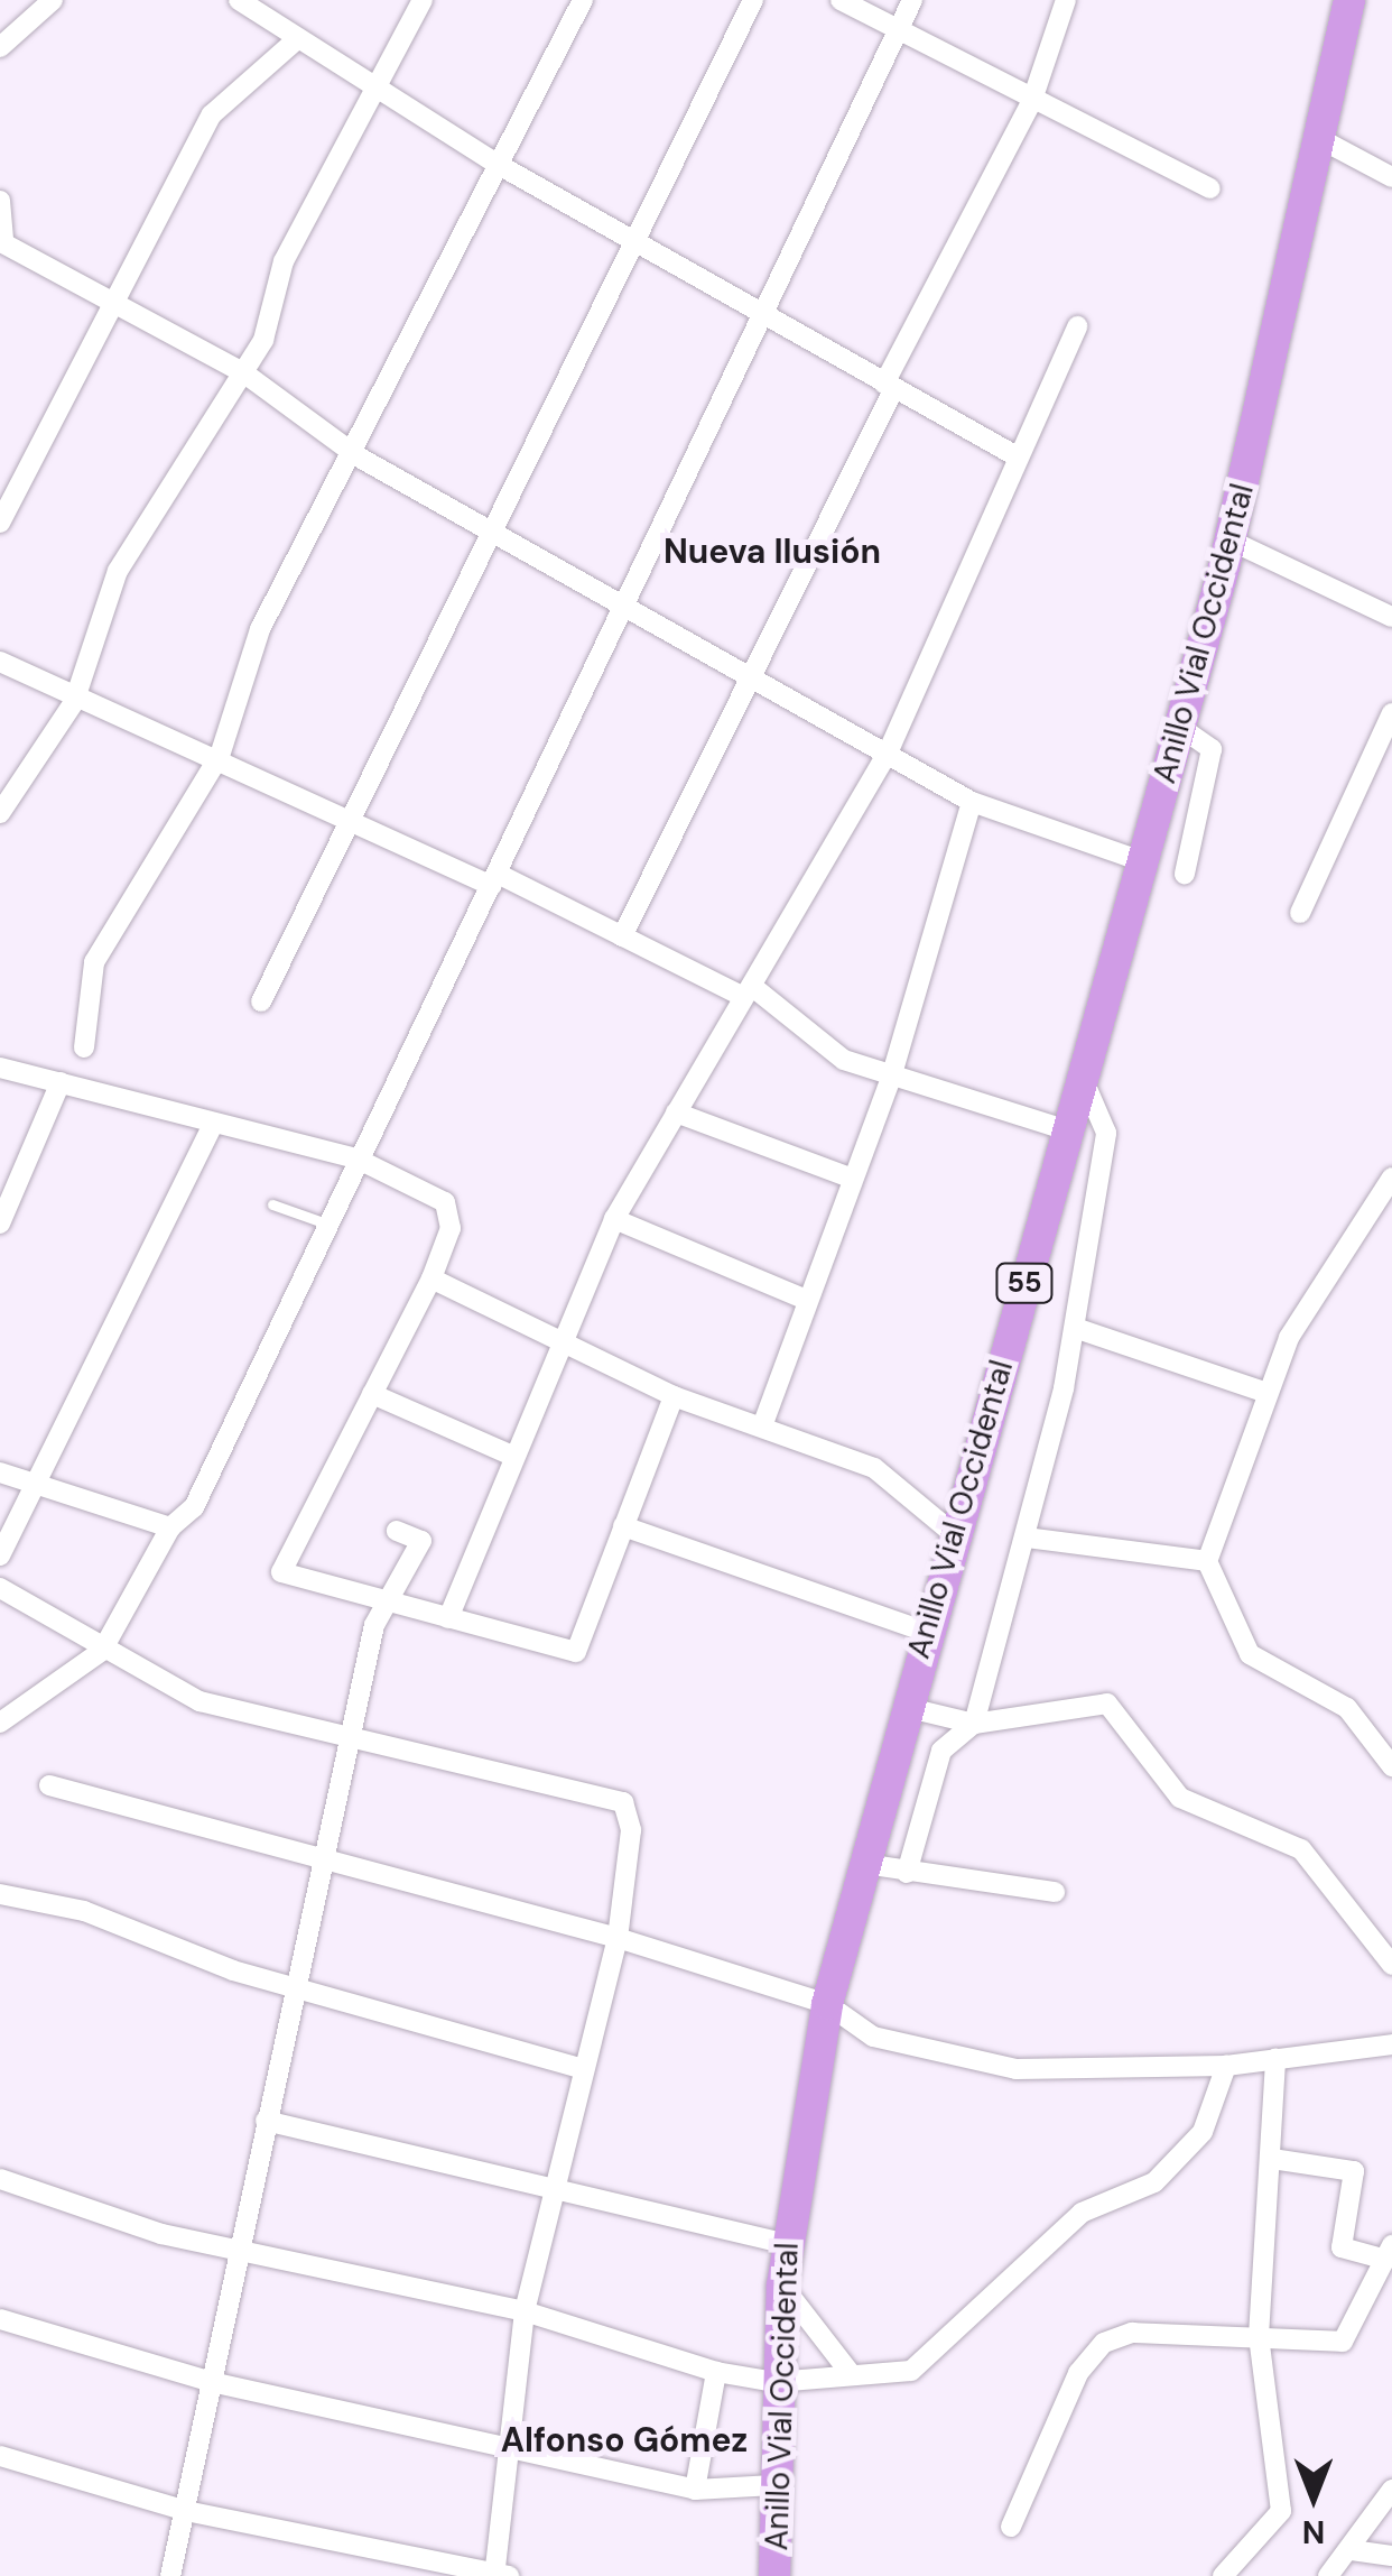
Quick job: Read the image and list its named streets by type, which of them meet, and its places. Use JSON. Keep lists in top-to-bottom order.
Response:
{
  "streets": {
    "highway": ["Anillo Vial Occidental", "55"]
  },
  "districts": ["Nueva Ilusión", "Alfonso Gómez"],
  "north": "bottom"
}
